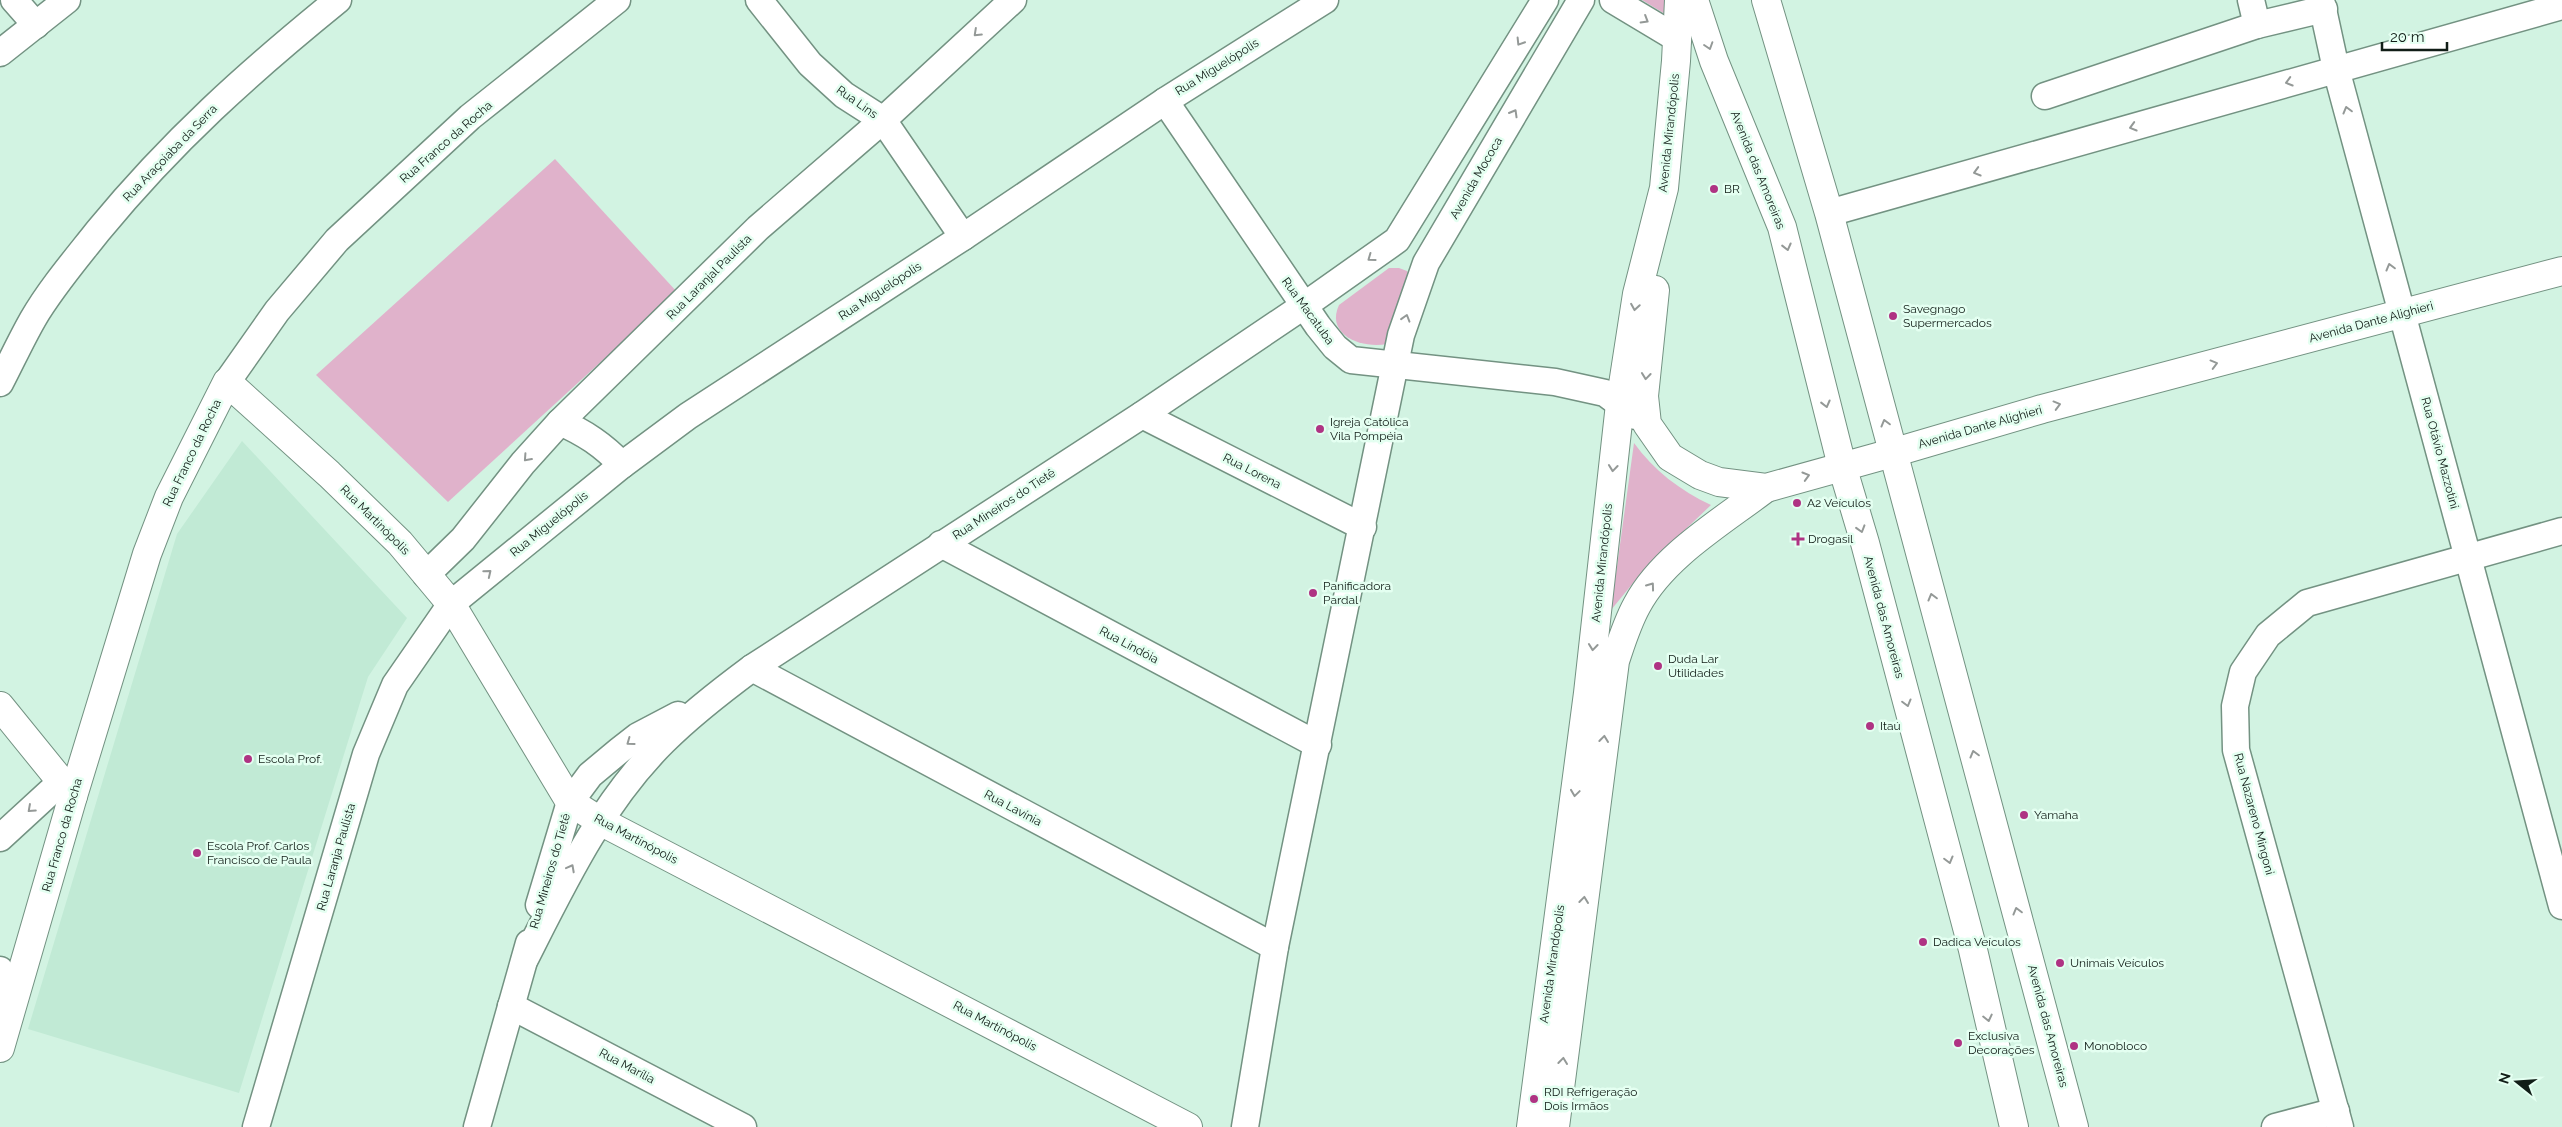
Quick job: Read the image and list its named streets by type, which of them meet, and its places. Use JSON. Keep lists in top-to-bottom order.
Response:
{
  "streets": {
    "main road": [
      "Avenida Mirandópolis",
      "Rua Franco da Rocha",
      "Avenida das Amoreiras",
      "Avenida Dante Alighieri",
      "Rua Martinópolis"
    ],
    "street": [
      "Rua Miguelópolis",
      "Rua Lins",
      "Rua Araçoiaba da Serra",
      "Avenida Mococa",
      "Rua Laranjal Paulista",
      "Rua Macatuba",
      "Rua Otávio Mazzotini",
      "Rua Lorena",
      "Rua Mineiros do Tietê",
      "Rua Lindóia",
      "Rua Lavínia",
      "Rua Nazareno Mingoni",
      "Rua Laranja Paulista",
      "Rua Marília"
    ]
  },
  "crossings": [
    ["Rua Miguelópolis", "Rua Lins"],
    ["Rua Miguelópolis", "Rua Macatuba"],
    ["Rua Miguelópolis", "Rua Martinópolis"],
    ["Rua Miguelópolis", "Rua Laranja Paulista"],
    ["Rua Lins", "Rua Laranjal Paulista"],
    ["Avenida Mirandópolis", "Rua Macatuba"],
    ["Avenida Mirandópolis", "Avenida Dante Alighieri"],
    ["Rua Franco da Rocha", "Rua Martinópolis"],
    ["Avenida das Amoreiras", "Avenida Dante Alighieri"],
    ["Avenida Mococa", "Rua Macatuba"],
    ["Avenida Mococa", "Rua Lorena"],
    ["Avenida Mococa", "Rua Lindóia"],
    ["Avenida Mococa", "Rua Lavínia"],
    ["Rua Laranjal Paulista", "Rua Martinópolis"],
    ["Rua Macatuba", "Avenida Dante Alighieri"],
    ["Rua Macatuba", "Rua Mineiros do Tietê"],
    ["Avenida Dante Alighieri", "Rua Otávio Mazzotini"],
    ["Rua Otávio Mazzotini", "Rua Nazareno Mingoni"],
    ["Rua Lorena", "Rua Mineiros do Tietê"],
    ["Rua Mineiros do Tietê", "Rua Martinópolis"],
    ["Rua Mineiros do Tietê", "Rua Lindóia"],
    ["Rua Mineiros do Tietê", "Rua Lavínia"],
    ["Rua Mineiros do Tietê", "Rua Marília"],
    ["Rua Martinópolis", "Rua Laranja Paulista"]
  ],
  "one_way": ["Rua Laranjal Paulista"],
  "places": {
    "other": [
      "BR",
      "Savegnago Supermercados",
      "Igreja Católica Vila Pompéia",
      "A2 Veículos",
      "Panificadora Pardal",
      "Duda Lar Utilidades",
      "Itaú",
      "Escola Prof.",
      "Yamaha",
      "Escola Prof. Carlos Francisco de Paula",
      "Dadica Veículos",
      "Unimais Veículos",
      "Exclusiva Decorações",
      "Monobloco",
      "RDI Refrigeração Dois Irmãos"
    ],
    "health": ["Drogasil"]
  },
  "scale_bar": "20 m",
  "north": "left"
}
